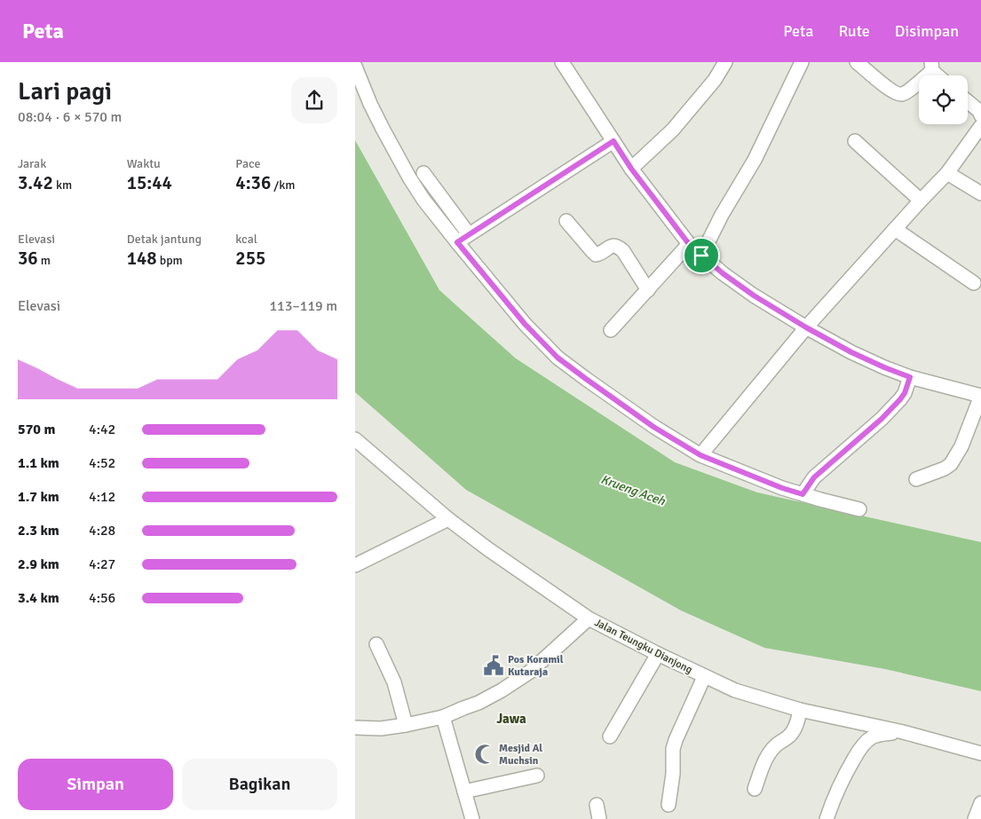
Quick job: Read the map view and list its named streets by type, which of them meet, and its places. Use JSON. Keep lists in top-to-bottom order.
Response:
{
  "streets": {
    "street": ["Jalan Teungku Dianjong"]
  },
  "districts": ["Jawa"],
  "water": ["Krueng Aceh"],
  "places": {
    "public building": ["Pos Koramil Kutaraja"],
    "mosque": ["Mesjid Al Muchsin"]
  },
  "page": {
    "header": "Peta",
    "nav": ["Peta", "Rute", "Disimpan"],
    "heading": ["Lari pagi", "08:04 · 6 × 570 m"],
    "stats": [
      ["Jarak", "3.42 km"],
      ["Waktu", "15:44"],
      ["Pace", "4:36 /km"],
      ["Elevasi", "36 m"],
      ["Detak jantung", "148 bpm"],
      ["kcal", "255"]
    ],
    "chart": ["Elevasi", "113–119 m"],
    "list": [
      {
        "name": "570 m",
        "note": "4:42"
      },
      {
        "name": "1.1 km",
        "note": "4:52"
      },
      {
        "name": "1.7 km",
        "note": "4:12"
      },
      {
        "name": "2.3 km",
        "note": "4:28"
      },
      {
        "name": "2.9 km",
        "note": "4:27"
      },
      {
        "name": "3.4 km",
        "note": "4:56"
      }
    ],
    "buttons": ["Simpan", "Bagikan"]
  }
}
